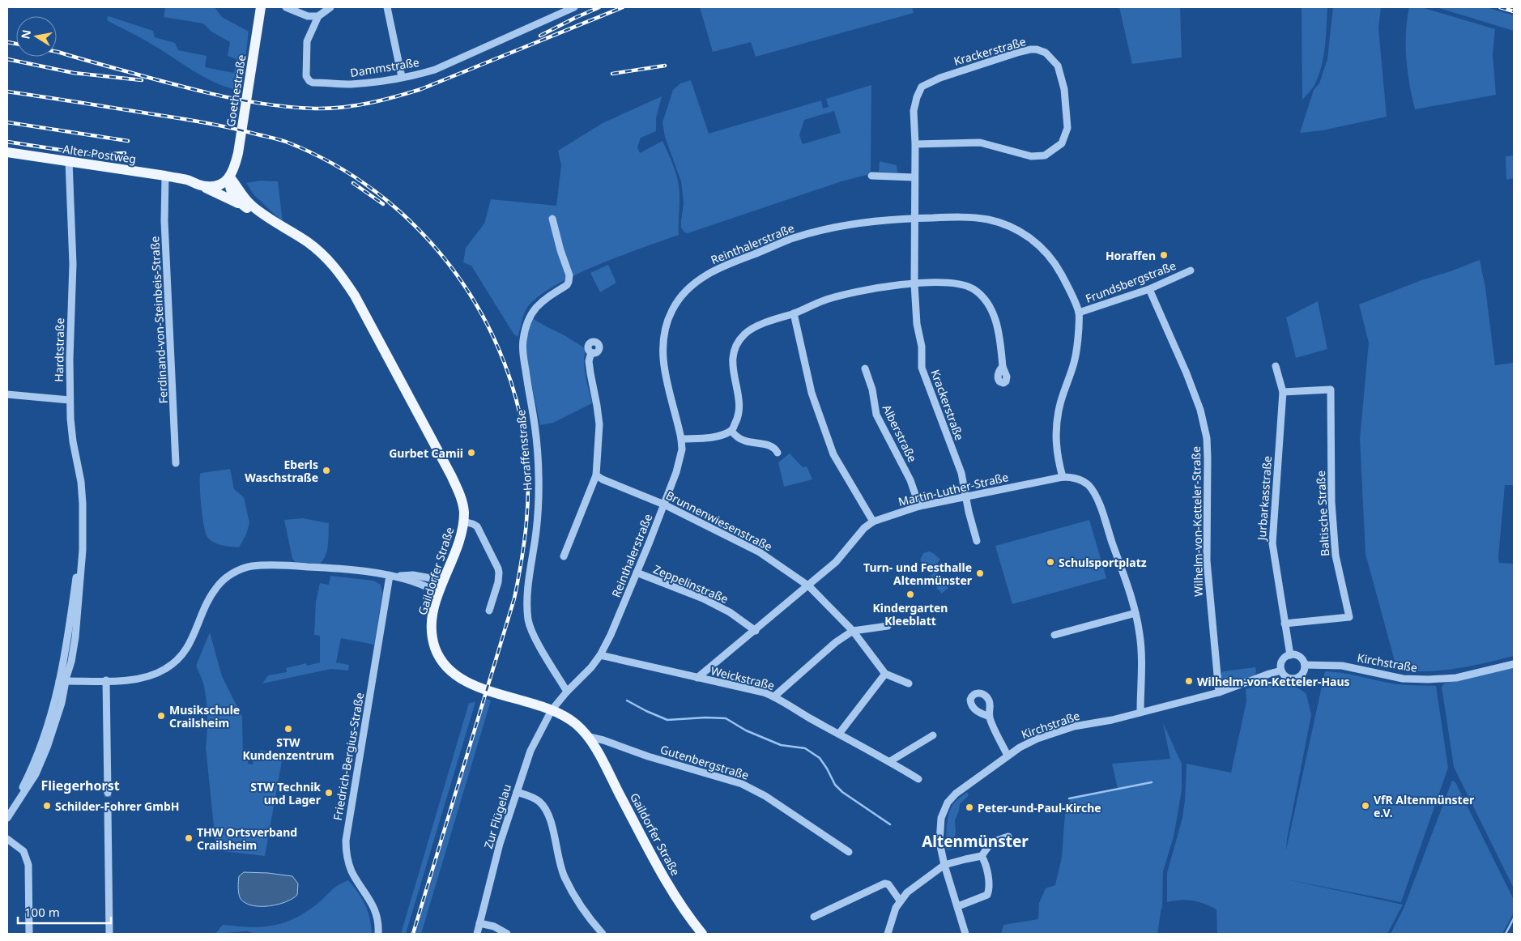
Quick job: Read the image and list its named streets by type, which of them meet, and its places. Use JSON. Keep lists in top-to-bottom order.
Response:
{
  "streets": {
    "main road": ["Goethestraße", "Alter Postweg", "Gaildorfer Straße"],
    "street": [
      "Krackerstraße",
      "Dammstraße",
      "Reinthalerstraße",
      "Frundsbergstraße",
      "Ferdinand-von-Steinbeis-Straße",
      "Hardtstraße",
      "Alberstraße",
      "Horaffenstraße",
      "Martin-Luther-Straße",
      "Jurbarkasstraße",
      "Baltische Straße",
      "Brunnenwiesenstraße",
      "Wilhelm-von-Ketteler-Straße",
      "Zeppelinstraße",
      "Kirchstraße",
      "Weickstraße",
      "Friedrich-Bergius-Straße",
      "Gutenbergstraße",
      "Zur Flügelau"
    ]
  },
  "crossings": [
    ["Krackerstraße", "Reinthalerstraße"],
    ["Krackerstraße", "Martin-Luther-Straße"],
    ["Goethestraße", "Alter Postweg"],
    ["Goethestraße", "Gaildorfer Straße"],
    ["Alter Postweg", "Ferdinand-von-Steinbeis-Straße"],
    ["Alter Postweg", "Hardtstraße"],
    ["Alter Postweg", "Gaildorfer Straße"],
    ["Reinthalerstraße", "Frundsbergstraße"],
    ["Reinthalerstraße", "Horaffenstraße"],
    ["Reinthalerstraße", "Martin-Luther-Straße"],
    ["Reinthalerstraße", "Brunnenwiesenstraße"],
    ["Reinthalerstraße", "Gaildorfer Straße"],
    ["Reinthalerstraße", "Zeppelinstraße"],
    ["Reinthalerstraße", "Weickstraße"],
    ["Reinthalerstraße", "Zur Flügelau"],
    ["Frundsbergstraße", "Wilhelm-von-Ketteler-Straße"],
    ["Alberstraße", "Martin-Luther-Straße"],
    ["Martin-Luther-Straße", "Brunnenwiesenstraße"],
    ["Martin-Luther-Straße", "Zeppelinstraße"],
    ["Martin-Luther-Straße", "Kirchstraße"],
    ["Martin-Luther-Straße", "Weickstraße"],
    ["Jurbarkasstraße", "Baltische Straße"],
    ["Jurbarkasstraße", "Kirchstraße"],
    ["Wilhelm-von-Ketteler-Straße", "Kirchstraße"],
    ["Gaildorfer Straße", "Gutenbergstraße"],
    ["Gaildorfer Straße", "Zur Flügelau"]
  ],
  "districts": ["Fliegerhorst", "Altenmünster"],
  "places": [
    "Horaffen",
    "Gurbet Camii",
    "Eberls Waschstraße",
    "Schulsportplatz",
    "Turn- und Festhalle Altenmünster",
    "Kindergarten Kleeblatt",
    "Wilhelm-von-Ketteler-Haus",
    "Musikschule Crailsheim",
    "STW Kundenzentrum",
    "STW Technik und Lager",
    "Schilder-Fohrer GmbH",
    "VfR Altenmünster e.V.",
    "Peter-und-Paul-Kirche",
    "THW Ortsverband Crailsheim"
  ],
  "scale_bar": "100 m",
  "north": "left"
}
